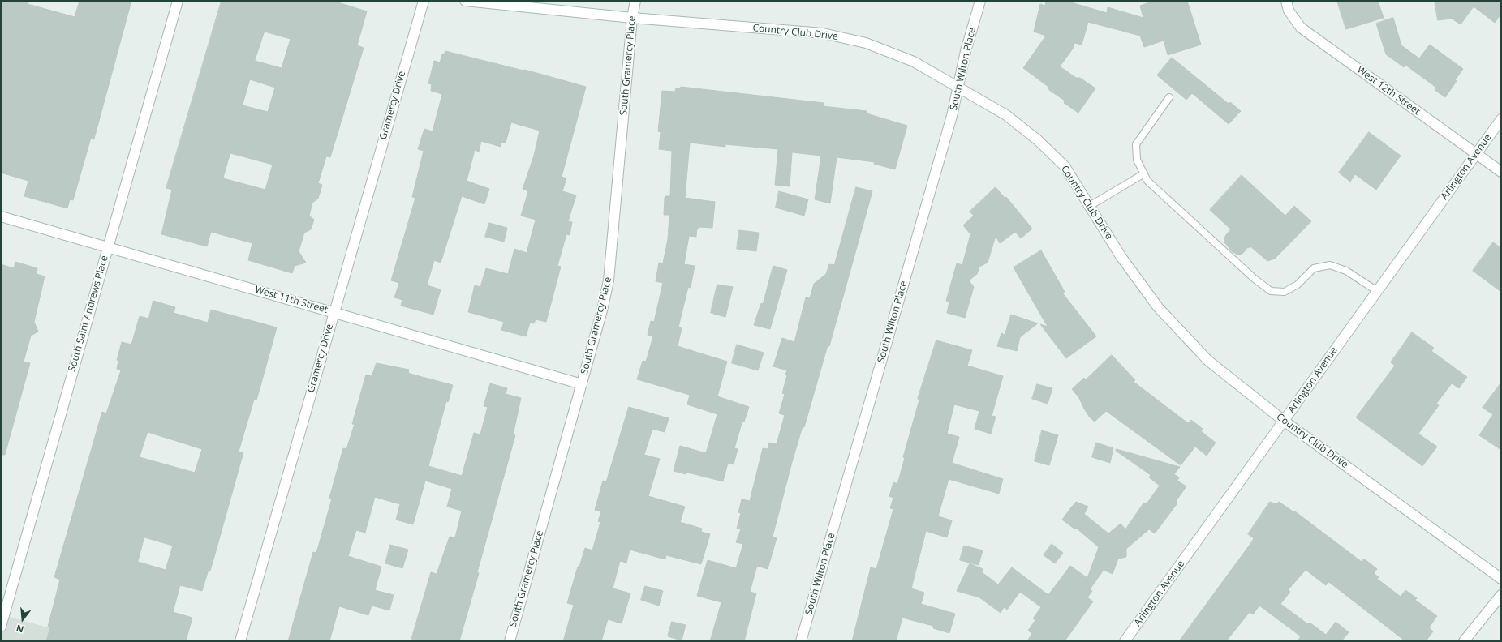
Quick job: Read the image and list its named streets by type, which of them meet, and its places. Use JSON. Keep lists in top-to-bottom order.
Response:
{
  "streets": {
    "street": [
      "Country Club Drive",
      "South Gramercy Place",
      "South Wilton Place",
      "West 12th Street",
      "Gramercy Drive",
      "Arlington Avenue",
      "West 11th Street",
      "South Saint Andrews Place"
    ]
  },
  "crossings": [
    ["Country Club Drive", "South Gramercy Place"],
    ["Country Club Drive", "South Wilton Place"],
    ["Country Club Drive", "Arlington Avenue"],
    ["South Gramercy Place", "West 11th Street"],
    ["West 12th Street", "Arlington Avenue"],
    ["Gramercy Drive", "West 11th Street"],
    ["West 11th Street", "South Saint Andrews Place"]
  ],
  "north": "bottom"
}
